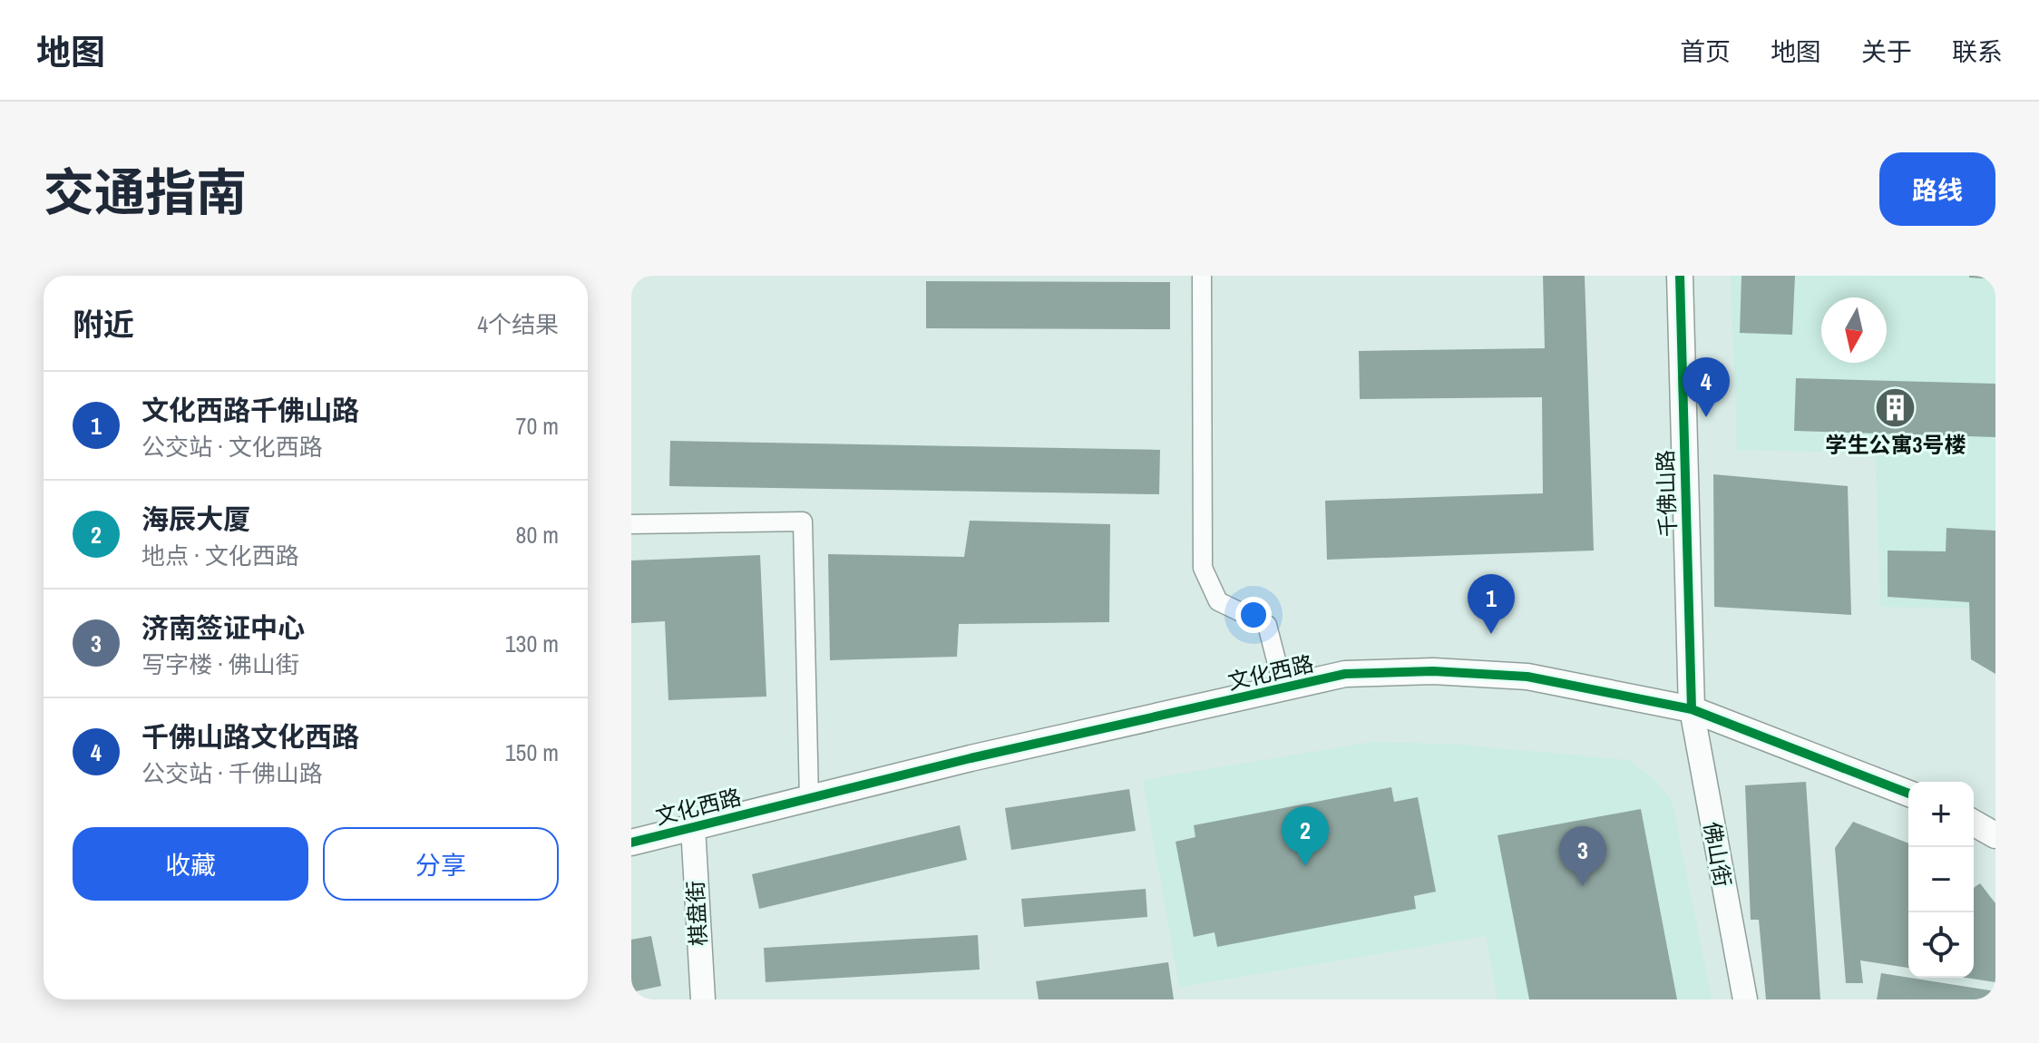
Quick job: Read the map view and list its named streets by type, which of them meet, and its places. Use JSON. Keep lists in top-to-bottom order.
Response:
{
  "streets": {
    "main road": ["千佛山路", "文化西路"],
    "street": ["佛山街", "棋盘街"]
  },
  "crossings": [
    ["千佛山路", "文化西路"],
    ["千佛山路", "佛山街"],
    ["文化西路", "佛山街"],
    ["文化西路", "棋盘街"]
  ],
  "places": {
    "building": ["学生公寓3号楼"]
  },
  "north": "bottom",
  "page": {
    "header": "地图",
    "nav": [
      "首页",
      "地图",
      "关于",
      "联系"
    ],
    "title": "交通指南",
    "buttons": [
      "路线",
      ["收藏", "分享"]
    ],
    "heading": ["附近", "4个结果"],
    "pins": [
      "4",
      "1",
      "2",
      "3"
    ],
    "list": [
      {
        "mark": "1",
        "name": "文化西路千佛山路",
        "note": "公交站 · 文化西路",
        "value": "70 m"
      },
      {
        "mark": "2",
        "name": "海辰大厦",
        "note": "地点 · 文化西路",
        "value": "80 m"
      },
      {
        "mark": "3",
        "name": "济南签证中心",
        "note": "写字楼 · 佛山街",
        "value": "130 m"
      },
      {
        "mark": "4",
        "name": "千佛山路文化西路",
        "note": "公交站 · 千佛山路",
        "value": "150 m"
      }
    ],
    "map_buttons": ["+", "−"]
  }
}
